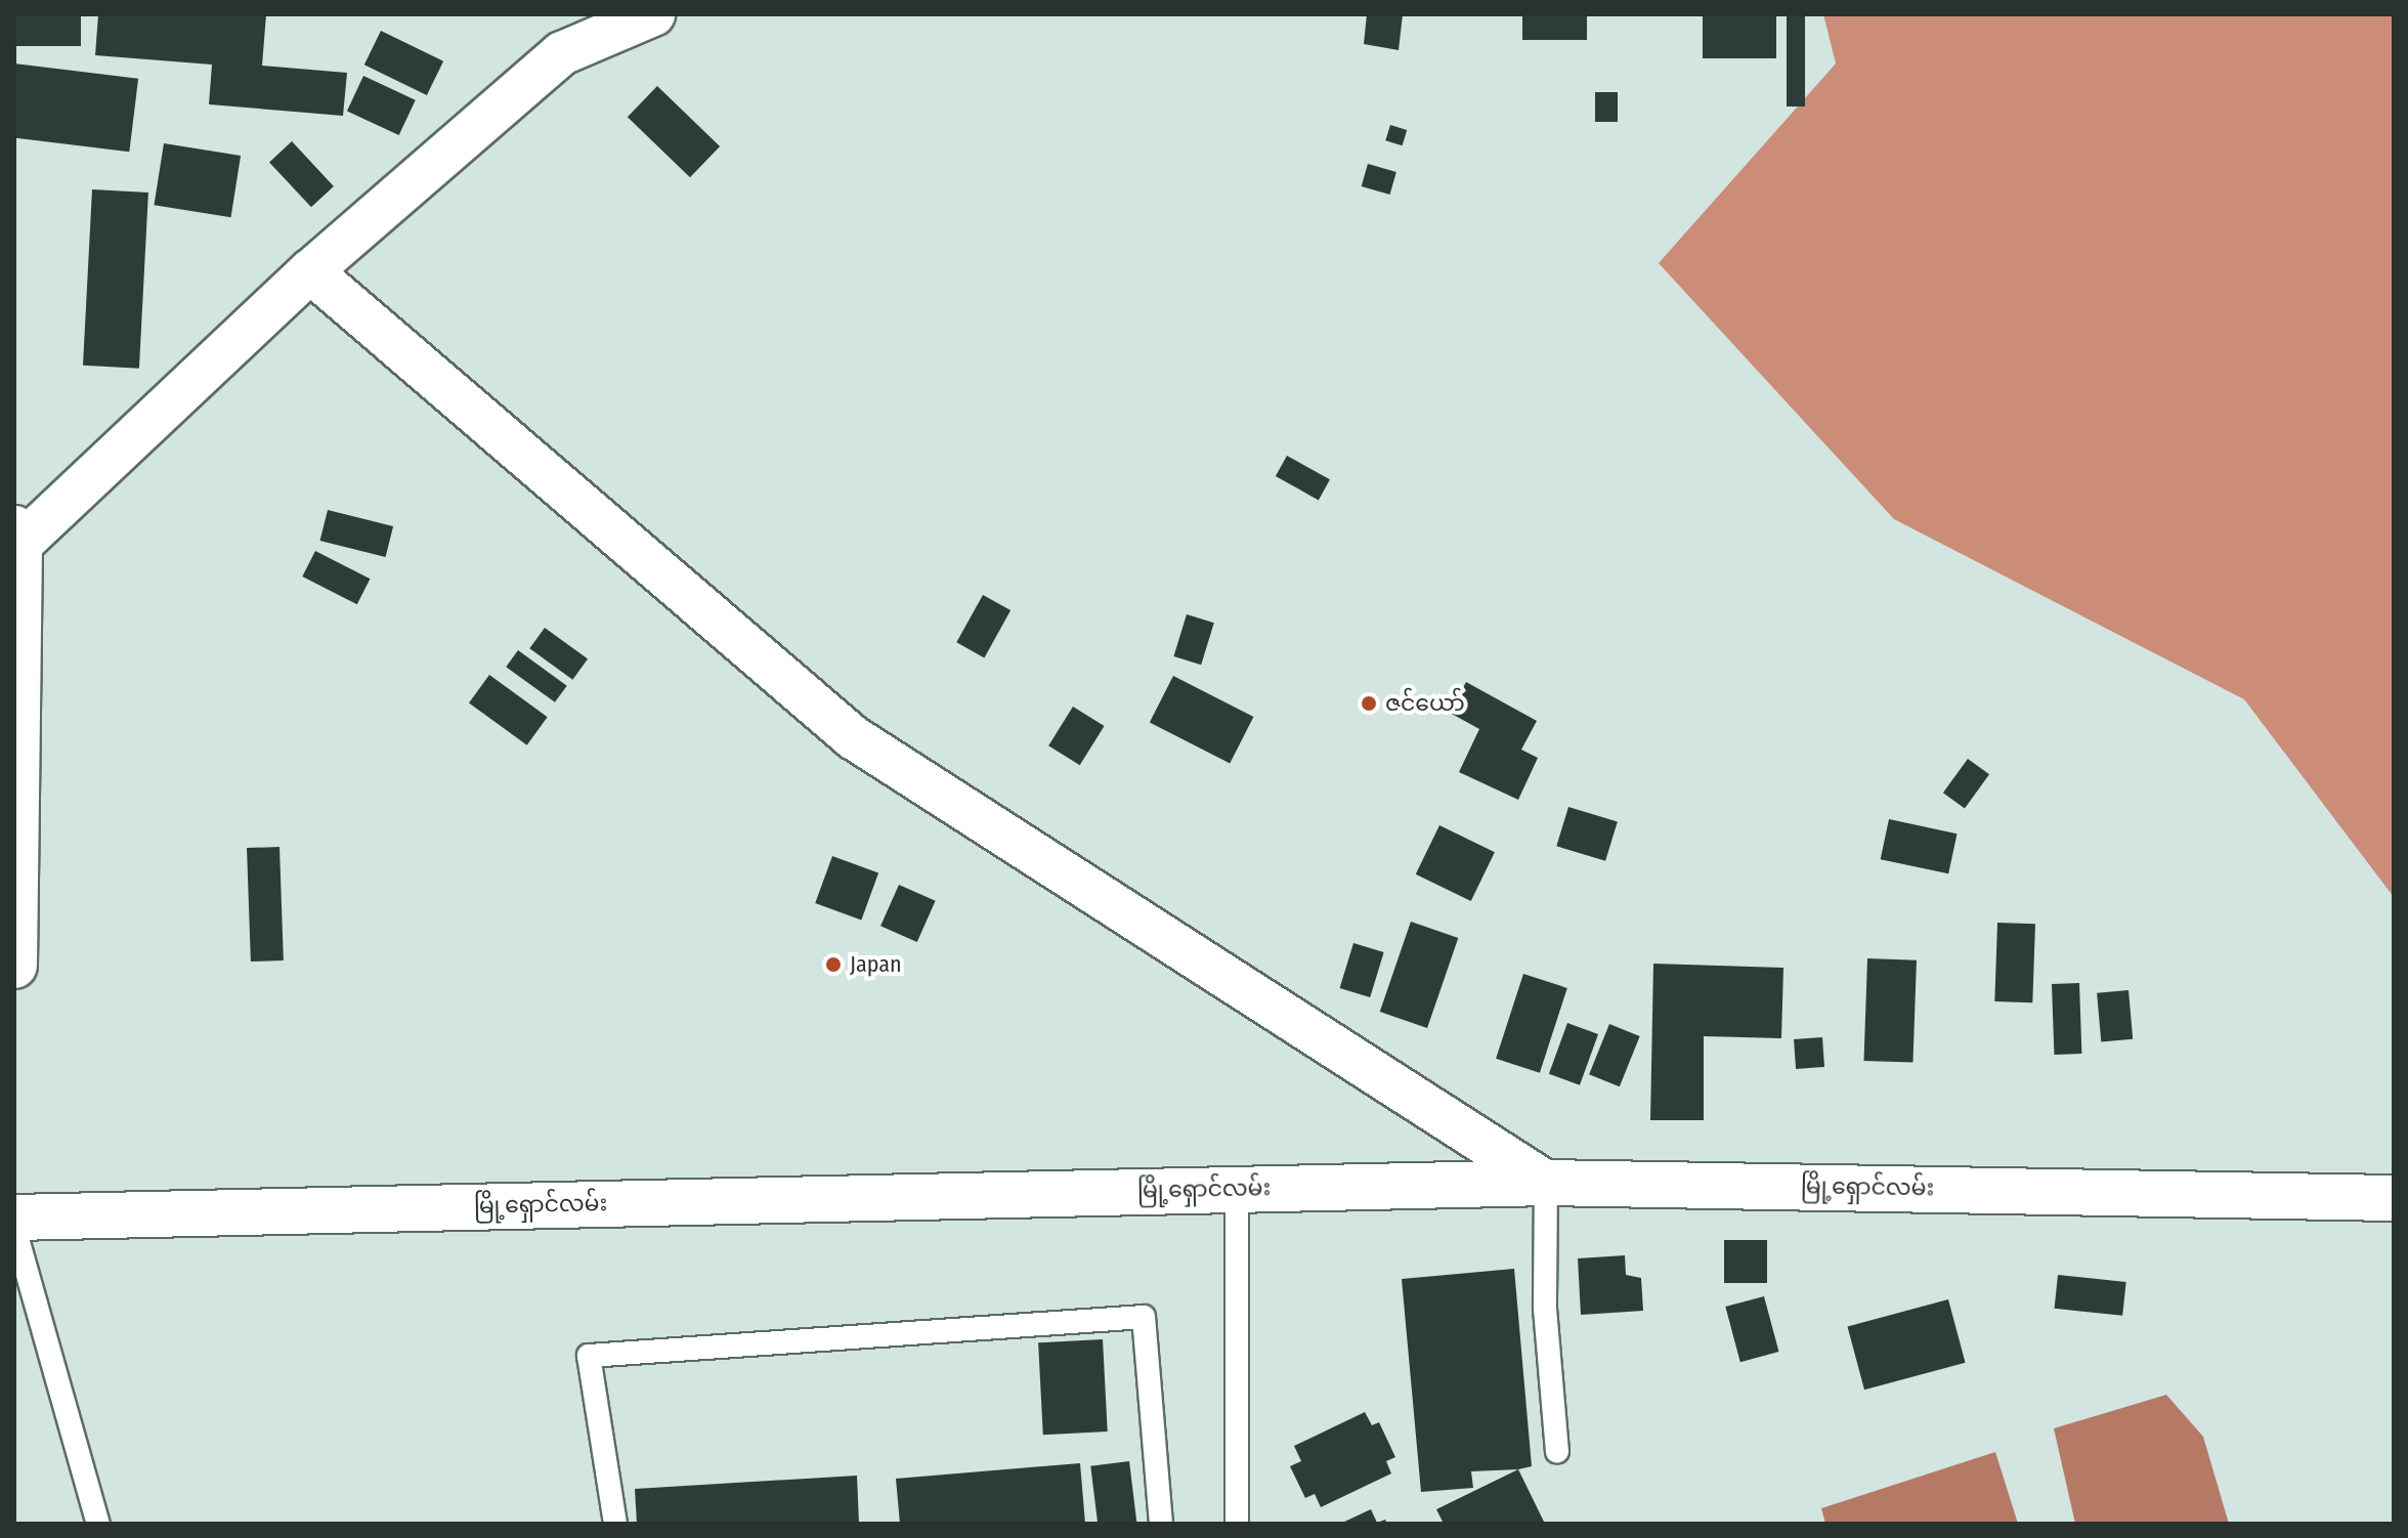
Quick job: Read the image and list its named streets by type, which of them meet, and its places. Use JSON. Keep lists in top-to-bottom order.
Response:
{
  "streets": {
    "main road": ["မြို့ရှောင်လမ်း"]
  },
  "places": ["ဇင်ယော်", "Japan"]
}
